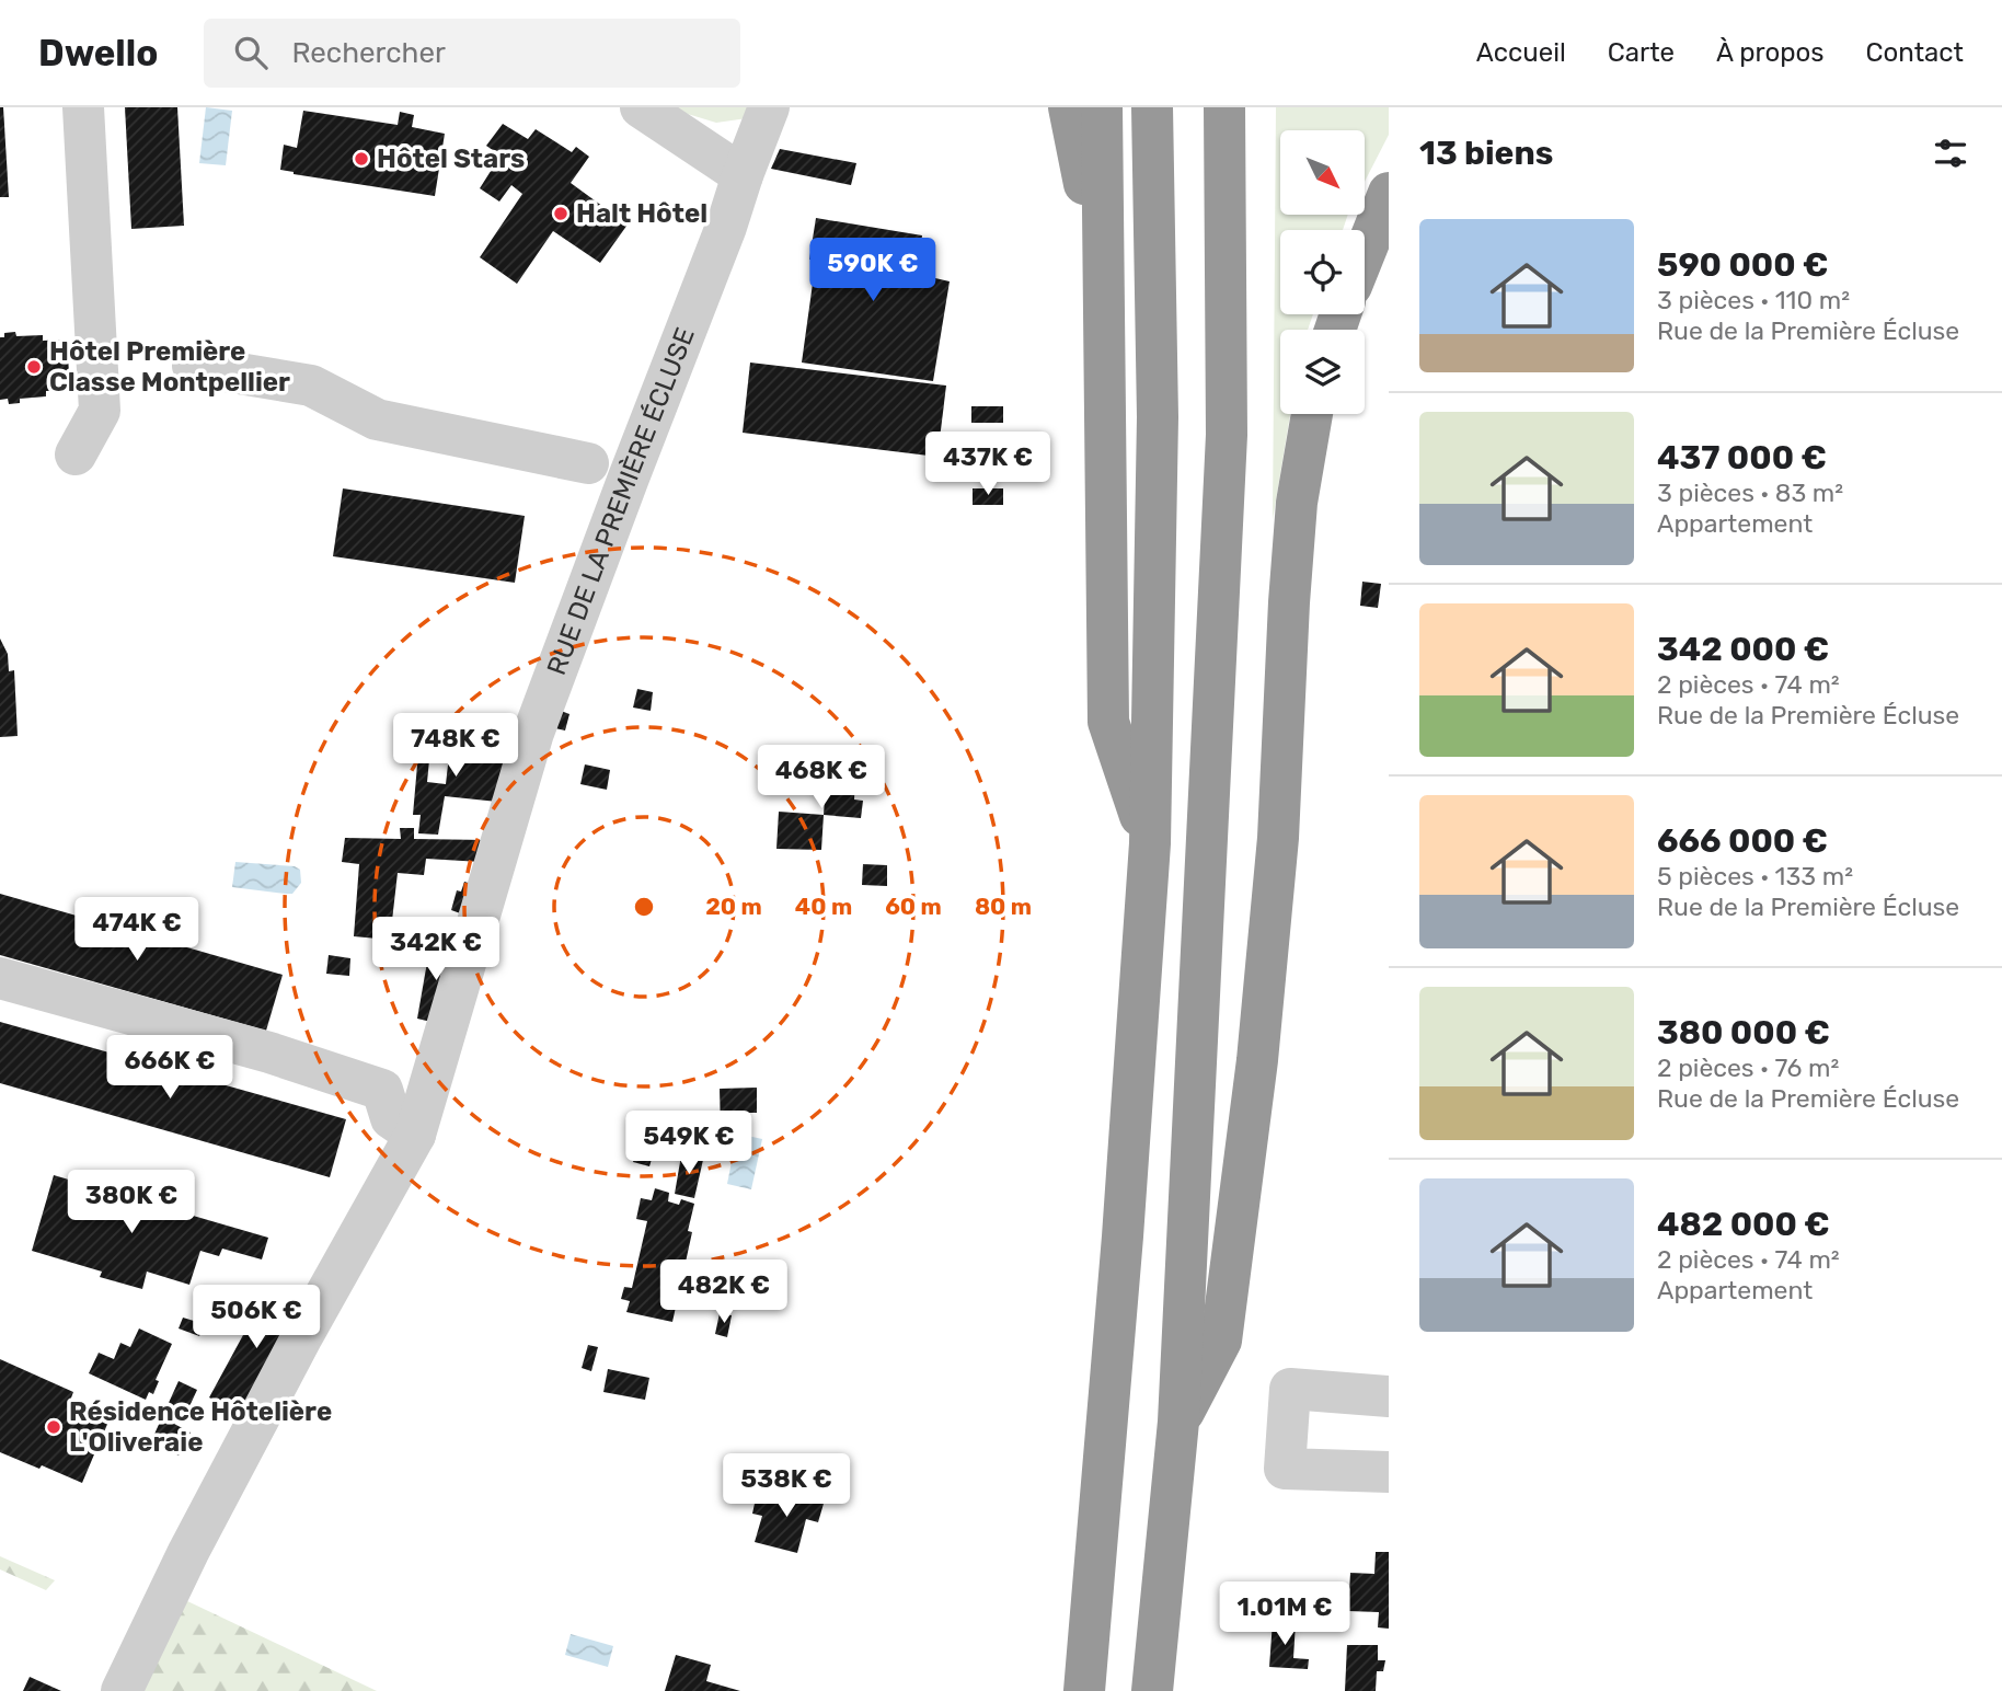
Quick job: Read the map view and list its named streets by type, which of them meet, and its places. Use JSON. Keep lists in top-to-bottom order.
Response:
{
  "streets": {
    "street": ["RUE DE LA PREMIÈRE ÉCLUSE"]
  },
  "places": [
    "Hôtel Stars",
    "Halt Hôtel",
    "Hôtel Première Classe Montpellier",
    "Résidence Hôtelière L'Oliveraie"
  ],
  "north": "bottom right",
  "page": {
    "header": "Dwello",
    "search": "Rechercher",
    "nav": [
      "Accueil",
      "Carte",
      "À propos",
      "Contact"
    ],
    "heading": "13 biens",
    "list": [
      {
        "name": "590 000 €",
        "note": "3 pièces · 110 m² · Rue de la Première Écluse"
      },
      {
        "name": "437 000 €",
        "note": "3 pièces · 83 m² · Appartement"
      },
      {
        "name": "342 000 €",
        "note": "2 pièces · 74 m² · Rue de la Première Écluse"
      },
      {
        "name": "666 000 €",
        "note": "5 pièces · 133 m² · Rue de la Première Écluse"
      },
      {
        "name": "380 000 €",
        "note": "2 pièces · 76 m² · Rue de la Première Écluse"
      },
      {
        "name": "482 000 €",
        "note": "2 pièces · 74 m² · Appartement"
      }
    ],
    "price": [
      "590K €",
      "437K €",
      "748K €",
      "468K €",
      "474K €",
      "342K €",
      "666K €",
      "549K €",
      "380K €",
      "482K €",
      "506K €",
      "538K €",
      "1.01M €"
    ]
  },
  "rings": [
    "20 m",
    "40 m",
    "60 m",
    "80 m"
  ]
}
